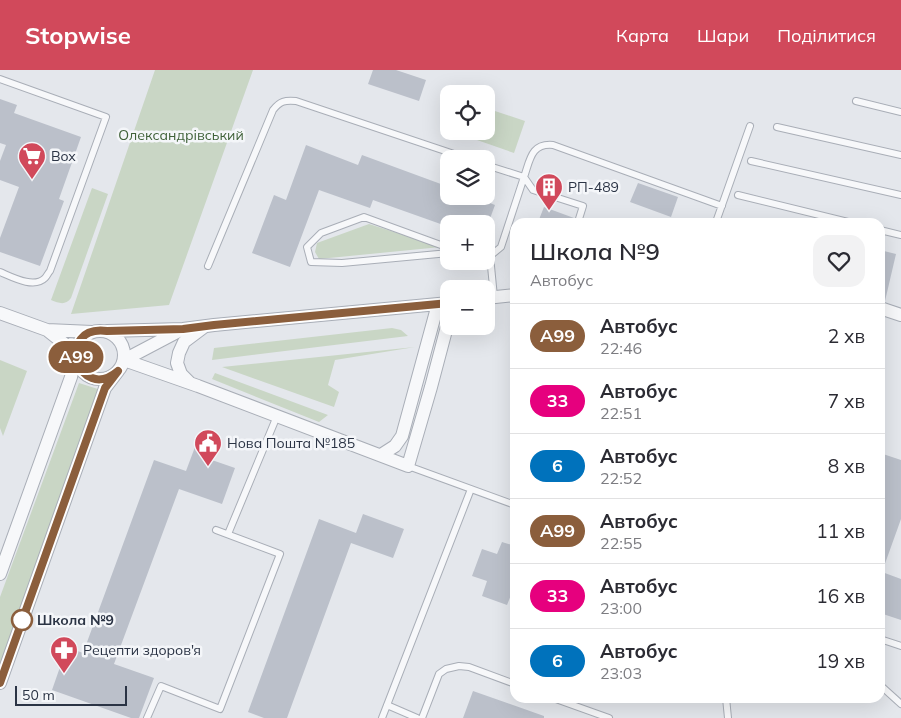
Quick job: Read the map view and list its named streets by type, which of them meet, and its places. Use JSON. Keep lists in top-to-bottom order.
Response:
{
  "parks": ["Олександрівський"],
  "places": {
    "supermarket": ["Box"],
    "building": ["РП-489"],
    "public building": ["Нова Пошта №185"],
    "other": ["Школа №9"],
    "pharmacy": ["Рецепти здоров'я"]
  },
  "lines": ["bus line А99"],
  "scale_bar": "50 m",
  "page": {
    "header": "Stopwise",
    "nav": ["Карта", "Шари", "Поділитися"],
    "on_map": "А99",
    "map_buttons": ["+", "−"],
    "heading": ["Школа №9", "Автобус"],
    "list": [
      {
        "mark": "А99",
        "name": "Автобус",
        "note": "22:46",
        "value": "2 хв"
      },
      {
        "mark": "33",
        "name": "Автобус",
        "note": "22:51",
        "value": "7 хв"
      },
      {
        "mark": "6",
        "name": "Автобус",
        "note": "22:52",
        "value": "8 хв"
      },
      {
        "mark": "А99",
        "name": "Автобус",
        "note": "22:55",
        "value": "11 хв"
      },
      {
        "mark": "33",
        "name": "Автобус",
        "note": "23:00",
        "value": "16 хв"
      },
      {
        "mark": "6",
        "name": "Автобус",
        "note": "23:03",
        "value": "19 хв"
      }
    ],
    "scale": "50 m"
  }
}
